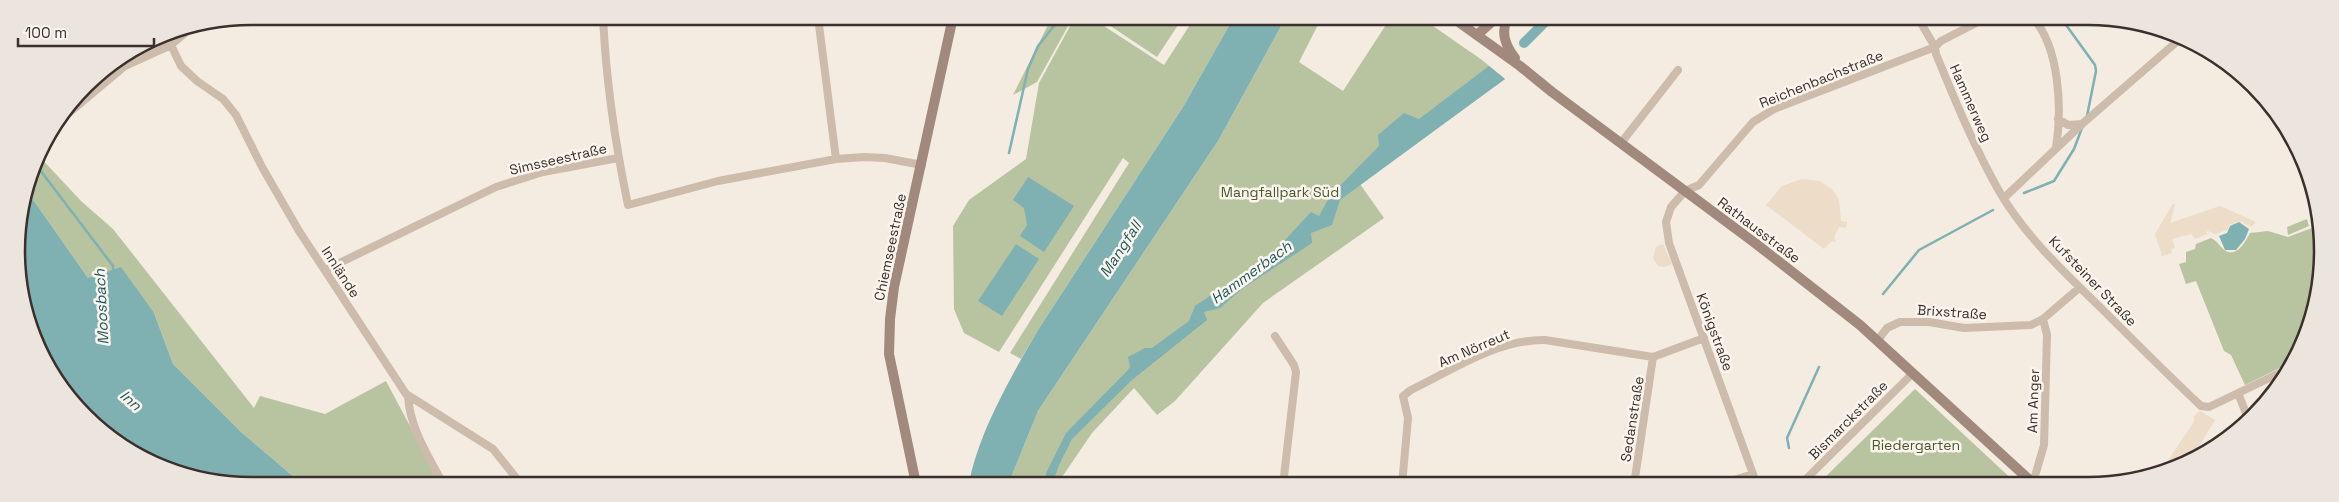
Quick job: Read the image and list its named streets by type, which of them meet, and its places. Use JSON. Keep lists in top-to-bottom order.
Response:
{
  "streets": {
    "main road": ["Rathausstraße", "Chiemseestraße"],
    "street": [
      "Reichenbachstraße",
      "Hammerweg",
      "Simsseestraße",
      "Innlände",
      "Kufsteiner Straße",
      "Brixstraße",
      "Königstraße",
      "Am Nörreut",
      "Am Anger",
      "Sedanstraße",
      "Bismarckstraße"
    ]
  },
  "crossings": [
    ["Reichenbachstraße", "Hammerweg"],
    ["Reichenbachstraße", "Rathausstraße"],
    ["Reichenbachstraße", "Königstraße"],
    ["Hammerweg", "Kufsteiner Straße"],
    ["Simsseestraße", "Chiemseestraße"],
    ["Simsseestraße", "Innlände"],
    ["Rathausstraße", "Brixstraße"],
    ["Rathausstraße", "Königstraße"],
    ["Rathausstraße", "Bismarckstraße"],
    ["Kufsteiner Straße", "Brixstraße"],
    ["Brixstraße", "Am Anger"],
    ["Königstraße", "Am Nörreut"],
    ["Am Nörreut", "Sedanstraße"]
  ],
  "water": [
    "Mangfall",
    "Hammerbach",
    "Moosbach",
    "Inn"
  ],
  "parks": ["Mangfallpark Süd", "Riedergarten"],
  "scale_bar": "100 m"
}
